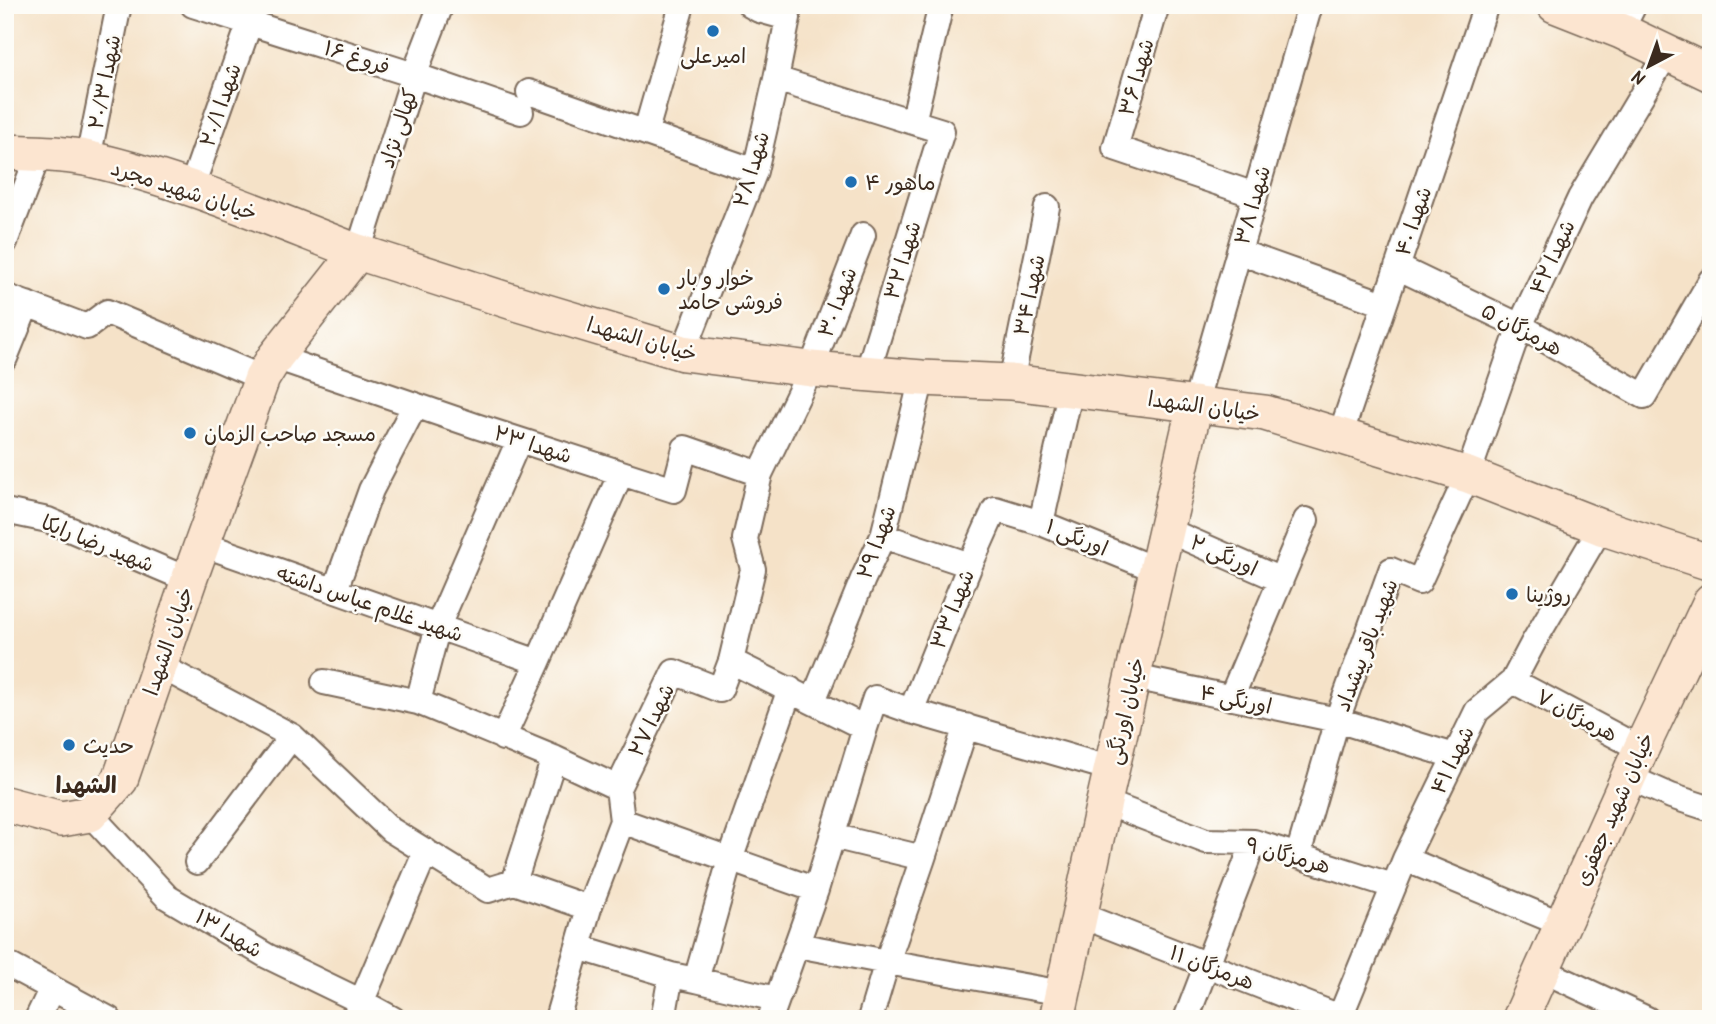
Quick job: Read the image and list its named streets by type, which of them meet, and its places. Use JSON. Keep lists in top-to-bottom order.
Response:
{
  "streets": {
    "street": [
      "فروغ ۱۶",
      "شهدا ۳۶",
      "شهدا ۲۰/۳",
      "شهدا ۲۰/۱",
      "کهالی نژاد",
      "شهدا ۲۸",
      "خیابان شهید مجرد",
      "شهدا ۳۸",
      "شهدا ۴۰",
      "شهدا ۴۲",
      "شهدا ۳۲",
      "شهدا ۳۴",
      "شهدا ۳۰",
      "هرمزگان ۵",
      "خیابان الشهدا",
      "شهدا ۲۳",
      "اورنگی ۱",
      "شهدا ۲۹",
      "شهید رضا رایکا",
      "اورنگی ۲",
      "شهید غلام عباس داشته",
      "شهدا ۳۳",
      "شهید باقر پیشداد",
      "اورنگی ۴",
      "خیابان اورنگی",
      "هرمزگان ۷",
      "شهدا ۲۷",
      "شهدا ۴۱",
      "خیابان شهید جعفری",
      "هرمزگان ۹",
      "شهدا ۱۳",
      "هرمزگان ۱۱"
    ]
  },
  "crossings": [
    ["فروغ ۱۶", "شهدا ۲۰/۱"],
    ["فروغ ۱۶", "کهالی نژاد"],
    ["فروغ ۱۶", "شهدا ۲۸"],
    ["شهدا ۳۶", "شهدا ۳۸"],
    ["شهدا ۲۰/۳", "خیابان شهید مجرد"],
    ["شهدا ۲۰/۱", "خیابان شهید مجرد"],
    ["کهالی نژاد", "خیابان شهید مجرد"],
    ["کهالی نژاد", "خیابان الشهدا"],
    ["شهدا ۲۸", "خیابان الشهدا"],
    ["خیابان شهید مجرد", "خیابان الشهدا"],
    ["شهدا ۳۸", "خیابان الشهدا"],
    ["شهدا ۳۸", "خیابان اورنگی"],
    ["شهدا ۴۰", "هرمزگان ۵"],
    ["شهدا ۴۰", "خیابان الشهدا"],
    ["شهدا ۴۲", "هرمزگان ۵"],
    ["شهدا ۴۲", "خیابان الشهدا"],
    ["شهدا ۴۲", "شهید باقر پیشداد"],
    ["شهدا ۳۲", "خیابان الشهدا"],
    ["شهدا ۳۴", "خیابان الشهدا"],
    ["شهدا ۳۰", "خیابان الشهدا"],
    ["شهدا ۳۰", "شهدا ۲۷"],
    ["خیابان الشهدا", "شهدا ۲۳"],
    ["خیابان الشهدا", "شهدا ۲۹"],
    ["خیابان الشهدا", "شهید رضا رایکا"],
    ["خیابان الشهدا", "شهید غلام عباس داشته"],
    ["خیابان الشهدا", "شهید باقر پیشداد"],
    ["خیابان الشهدا", "خیابان اورنگی"],
    ["خیابان الشهدا", "شهدا ۲۷"],
    ["خیابان الشهدا", "شهدا ۴۱"],
    ["خیابان الشهدا", "شهدا ۱۳"],
    ["شهدا ۲۳", "شهدا ۲۷"],
    ["اورنگی ۱", "شهدا ۳۳"],
    ["اورنگی ۱", "خیابان اورنگی"],
    ["اورنگی ۲", "خیابان اورنگی"],
    ["شهید باقر پیشداد", "اورنگی ۴"],
    ["شهید باقر پیشداد", "هرمزگان ۹"],
    ["اورنگی ۴", "خیابان اورنگی"],
    ["اورنگی ۴", "شهدا ۴۱"],
    ["خیابان اورنگی", "هرمزگان ۹"],
    ["خیابان اورنگی", "هرمزگان ۱۱"],
    ["هرمزگان ۷", "شهدا ۴۱"],
    ["هرمزگان ۷", "خیابان شهید جعفری"],
    ["شهدا ۴۱", "هرمزگان ۹"],
    ["شهدا ۴۱", "هرمزگان ۱۱"]
  ],
  "districts": ["الشهدا"],
  "places": [
    "امیرعلی",
    "ماهور ۴",
    "خوار و بار فروشی حامد",
    "مسجد صاحب الزمان",
    "روژینا",
    "حدیث"
  ],
  "north": "bottom left"
}
